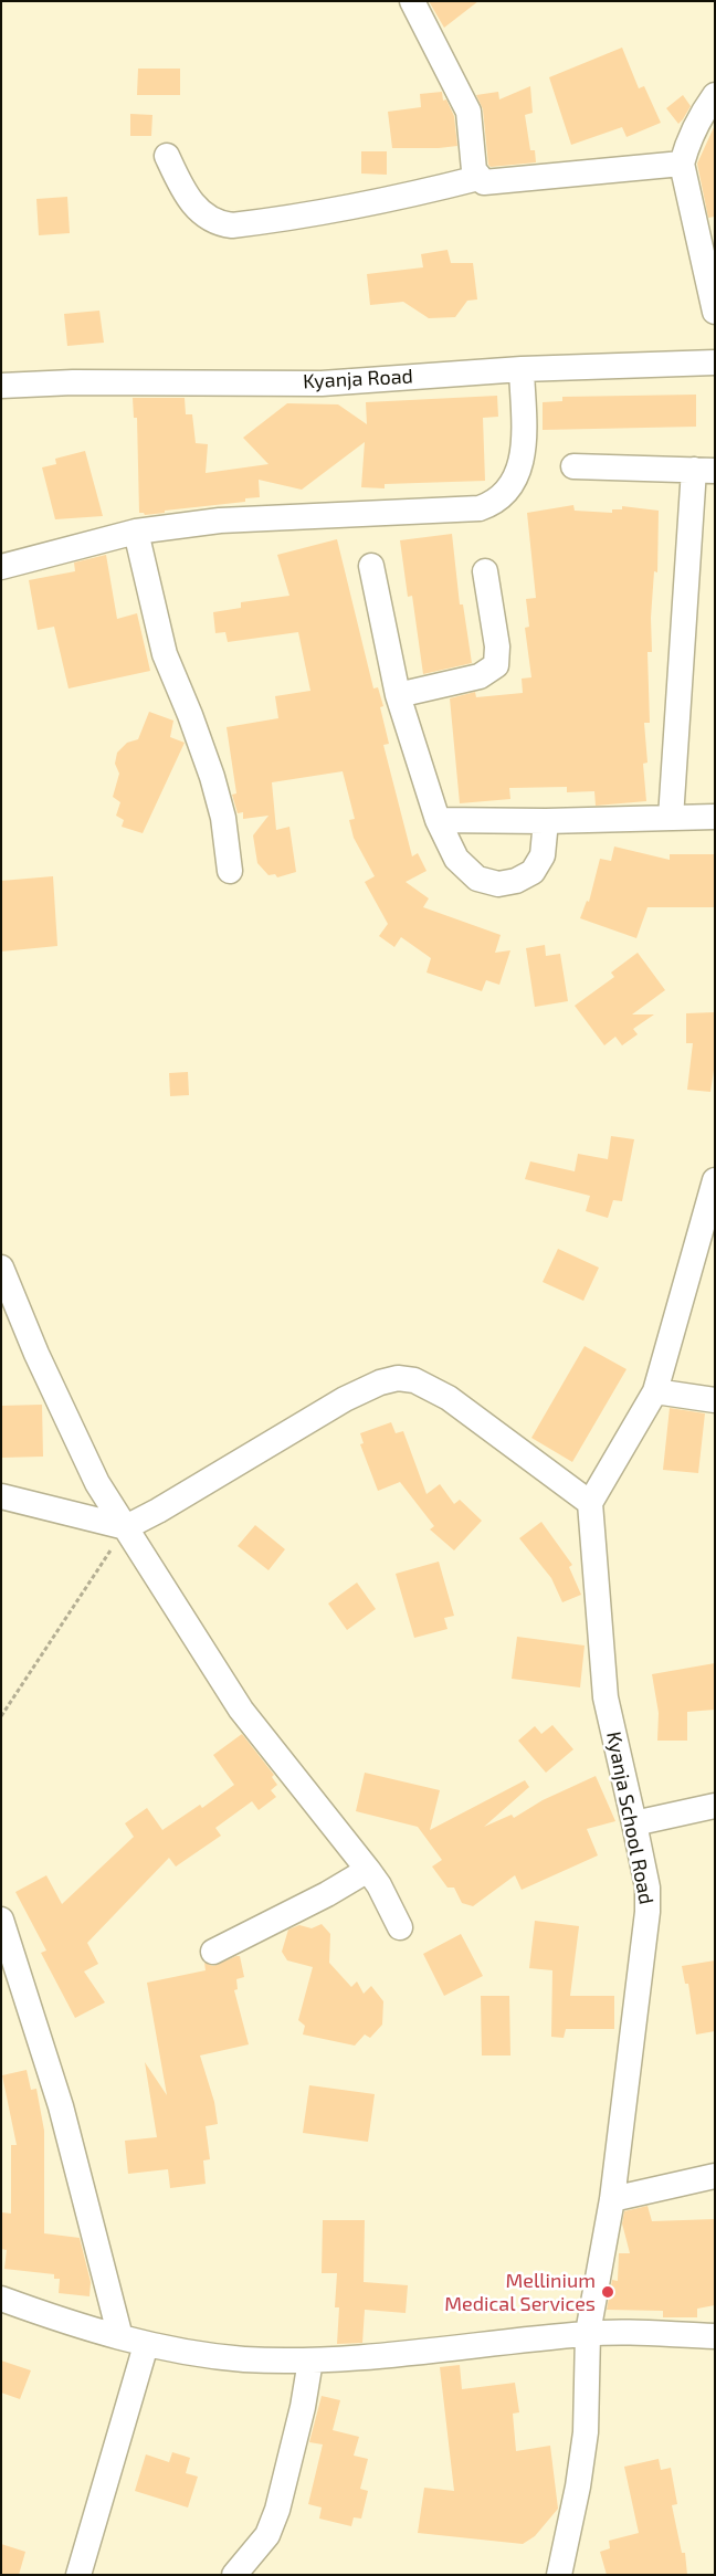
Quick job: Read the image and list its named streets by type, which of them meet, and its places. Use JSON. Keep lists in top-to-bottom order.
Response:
{
  "streets": {
    "street": ["Kyanja Road", "Kyanja School Road"]
  },
  "places": ["Mellinium Medical Services"]
}
